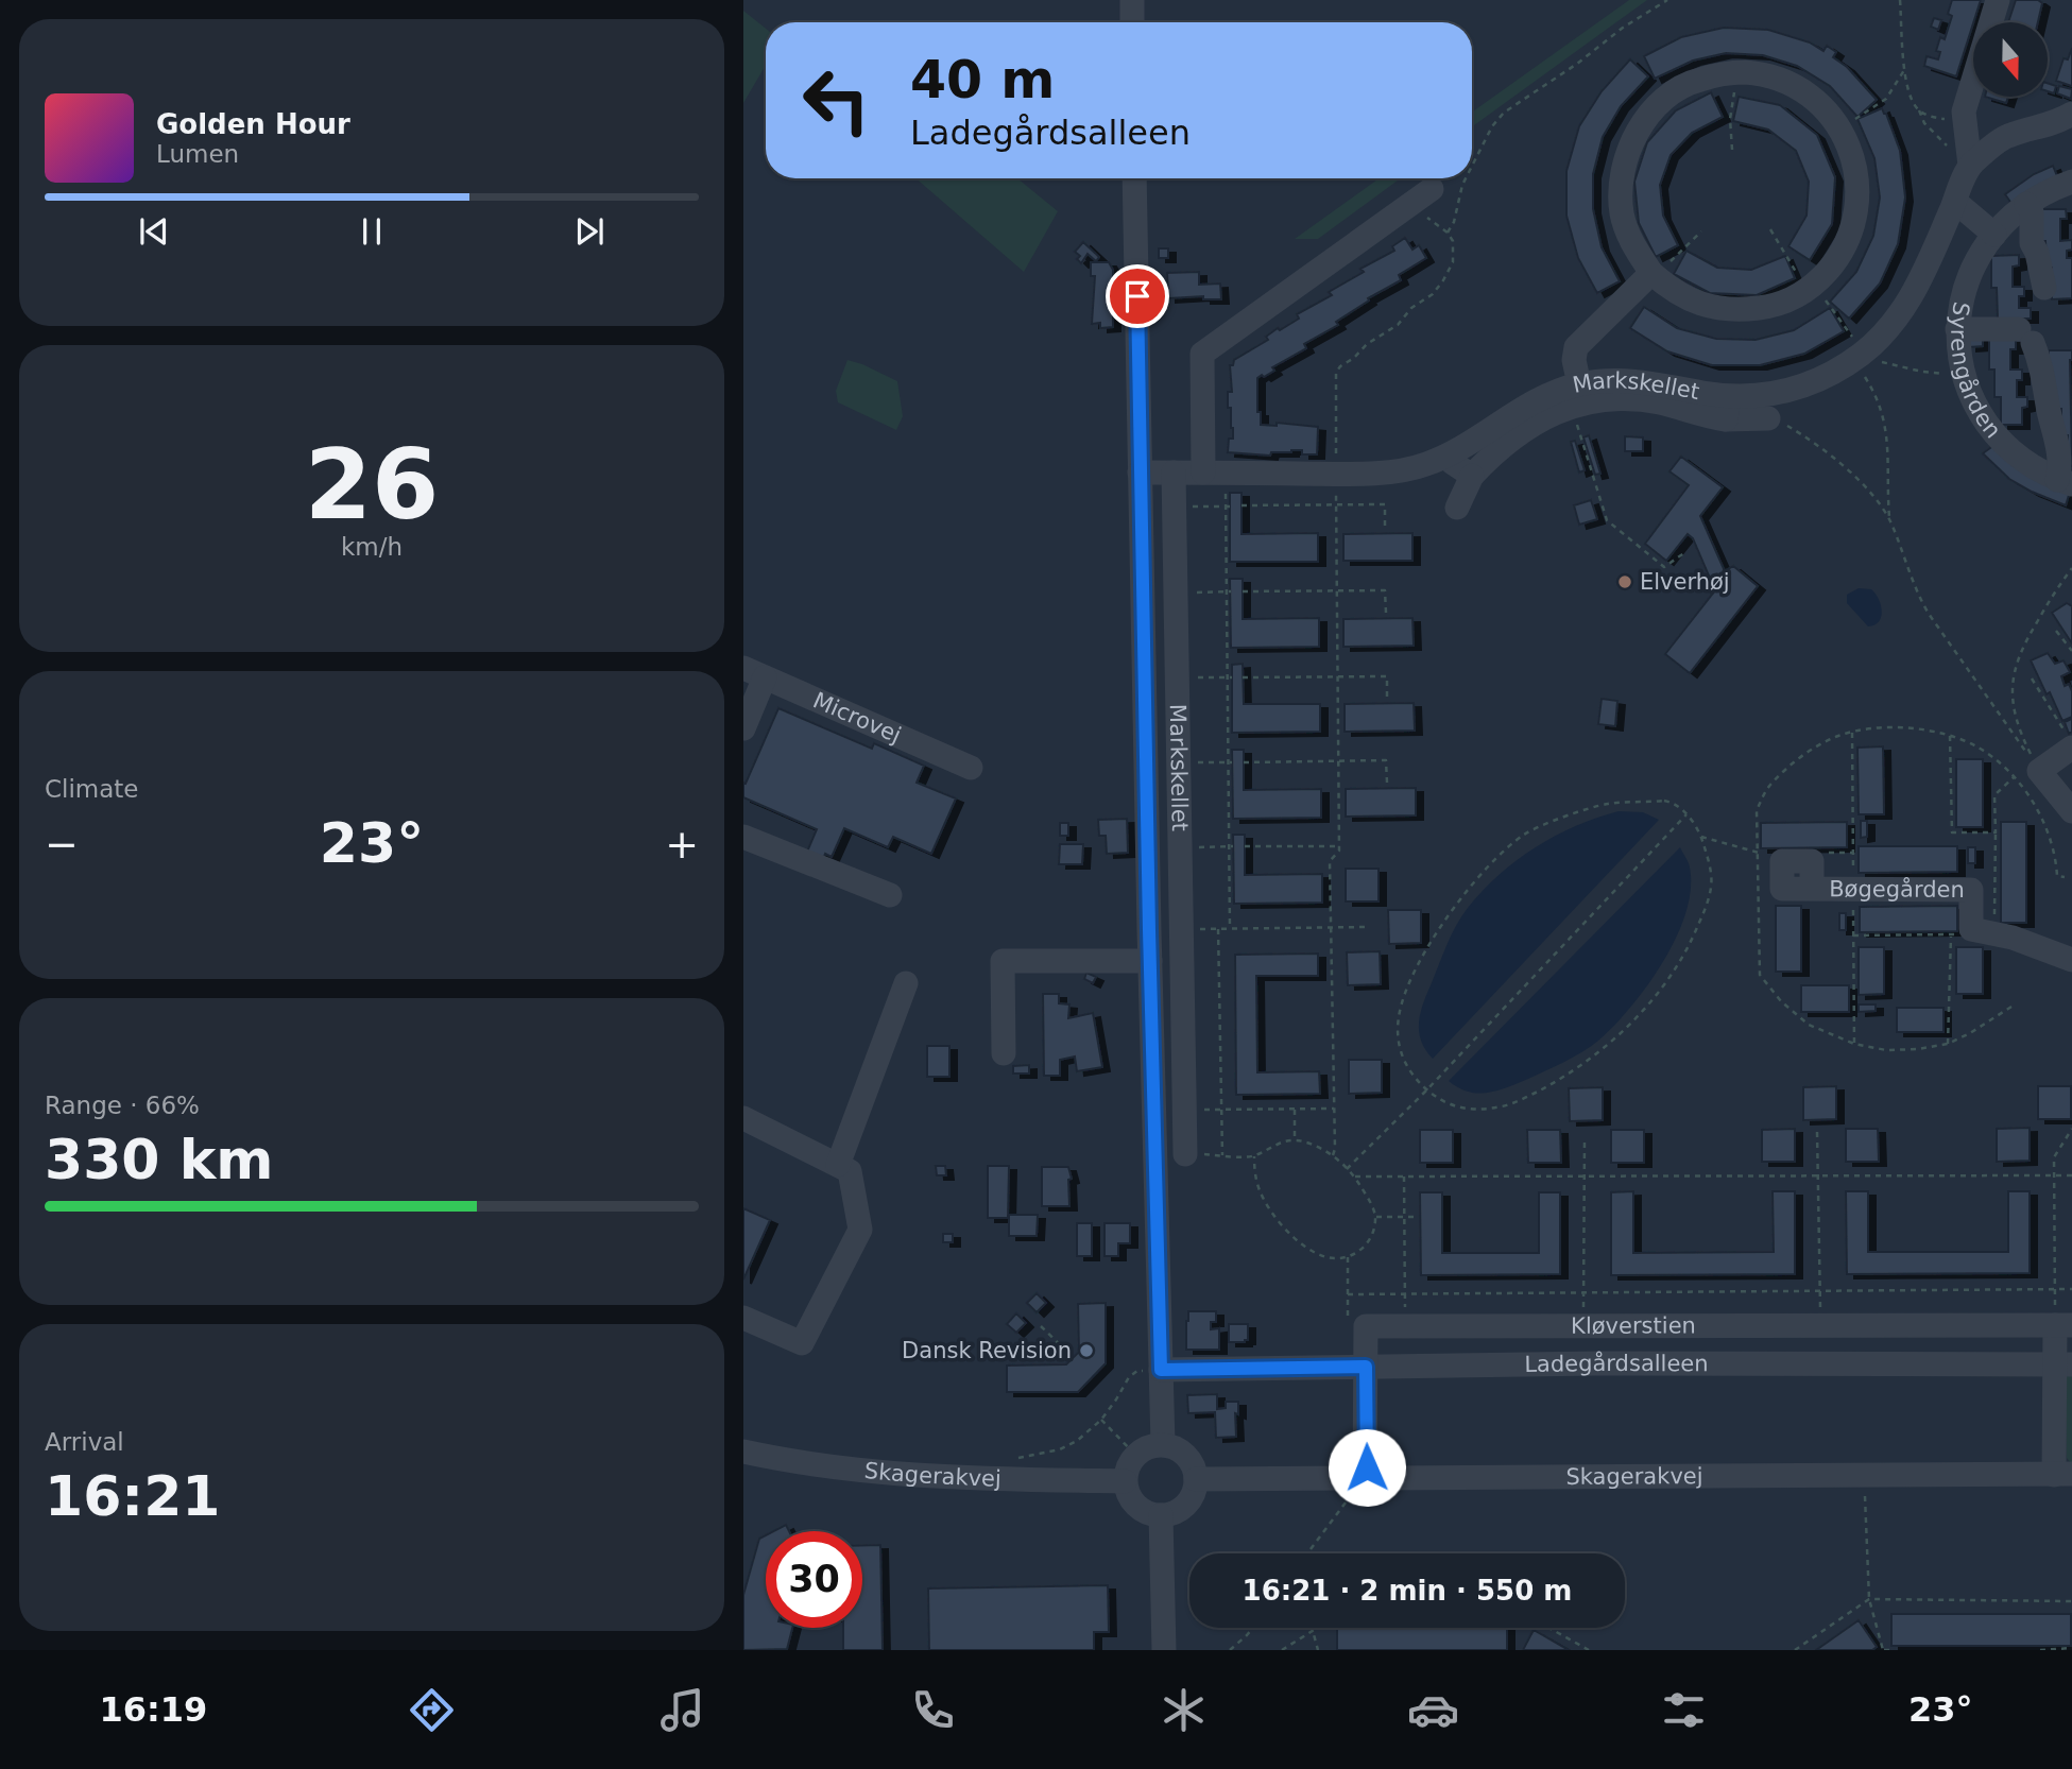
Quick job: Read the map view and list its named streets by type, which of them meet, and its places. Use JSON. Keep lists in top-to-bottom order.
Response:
{
  "streets": {
    "street": [
      "Syrengården",
      "Markskellet",
      "Microvej",
      "Bøgegården",
      "Kløverstien",
      "Ladegårdsalleen",
      "Skagerakvej"
    ]
  },
  "crossings": [
    ["Kløverstien", "Ladegårdsalleen"],
    ["Kløverstien", "Skagerakvej"]
  ],
  "places": ["Elverhøj", "Dansk Revision"],
  "north": "bottom",
  "page": {
    "turn": ["40 m", "Ladegårdsalleen"],
    "song": ["Golden Hour", "Lumen"],
    "tile": [
      ["26", "km/h"],
      "Climate",
      ["Range · 66%", "330 km"],
      ["Arrival", "16:21"]
    ],
    "heat": ["−", "23°", "+"],
    "limit": "30",
    "trip": "16:21 · 2 min · 550 m",
    "tabs": ["16:19", "23°"]
  }
}
